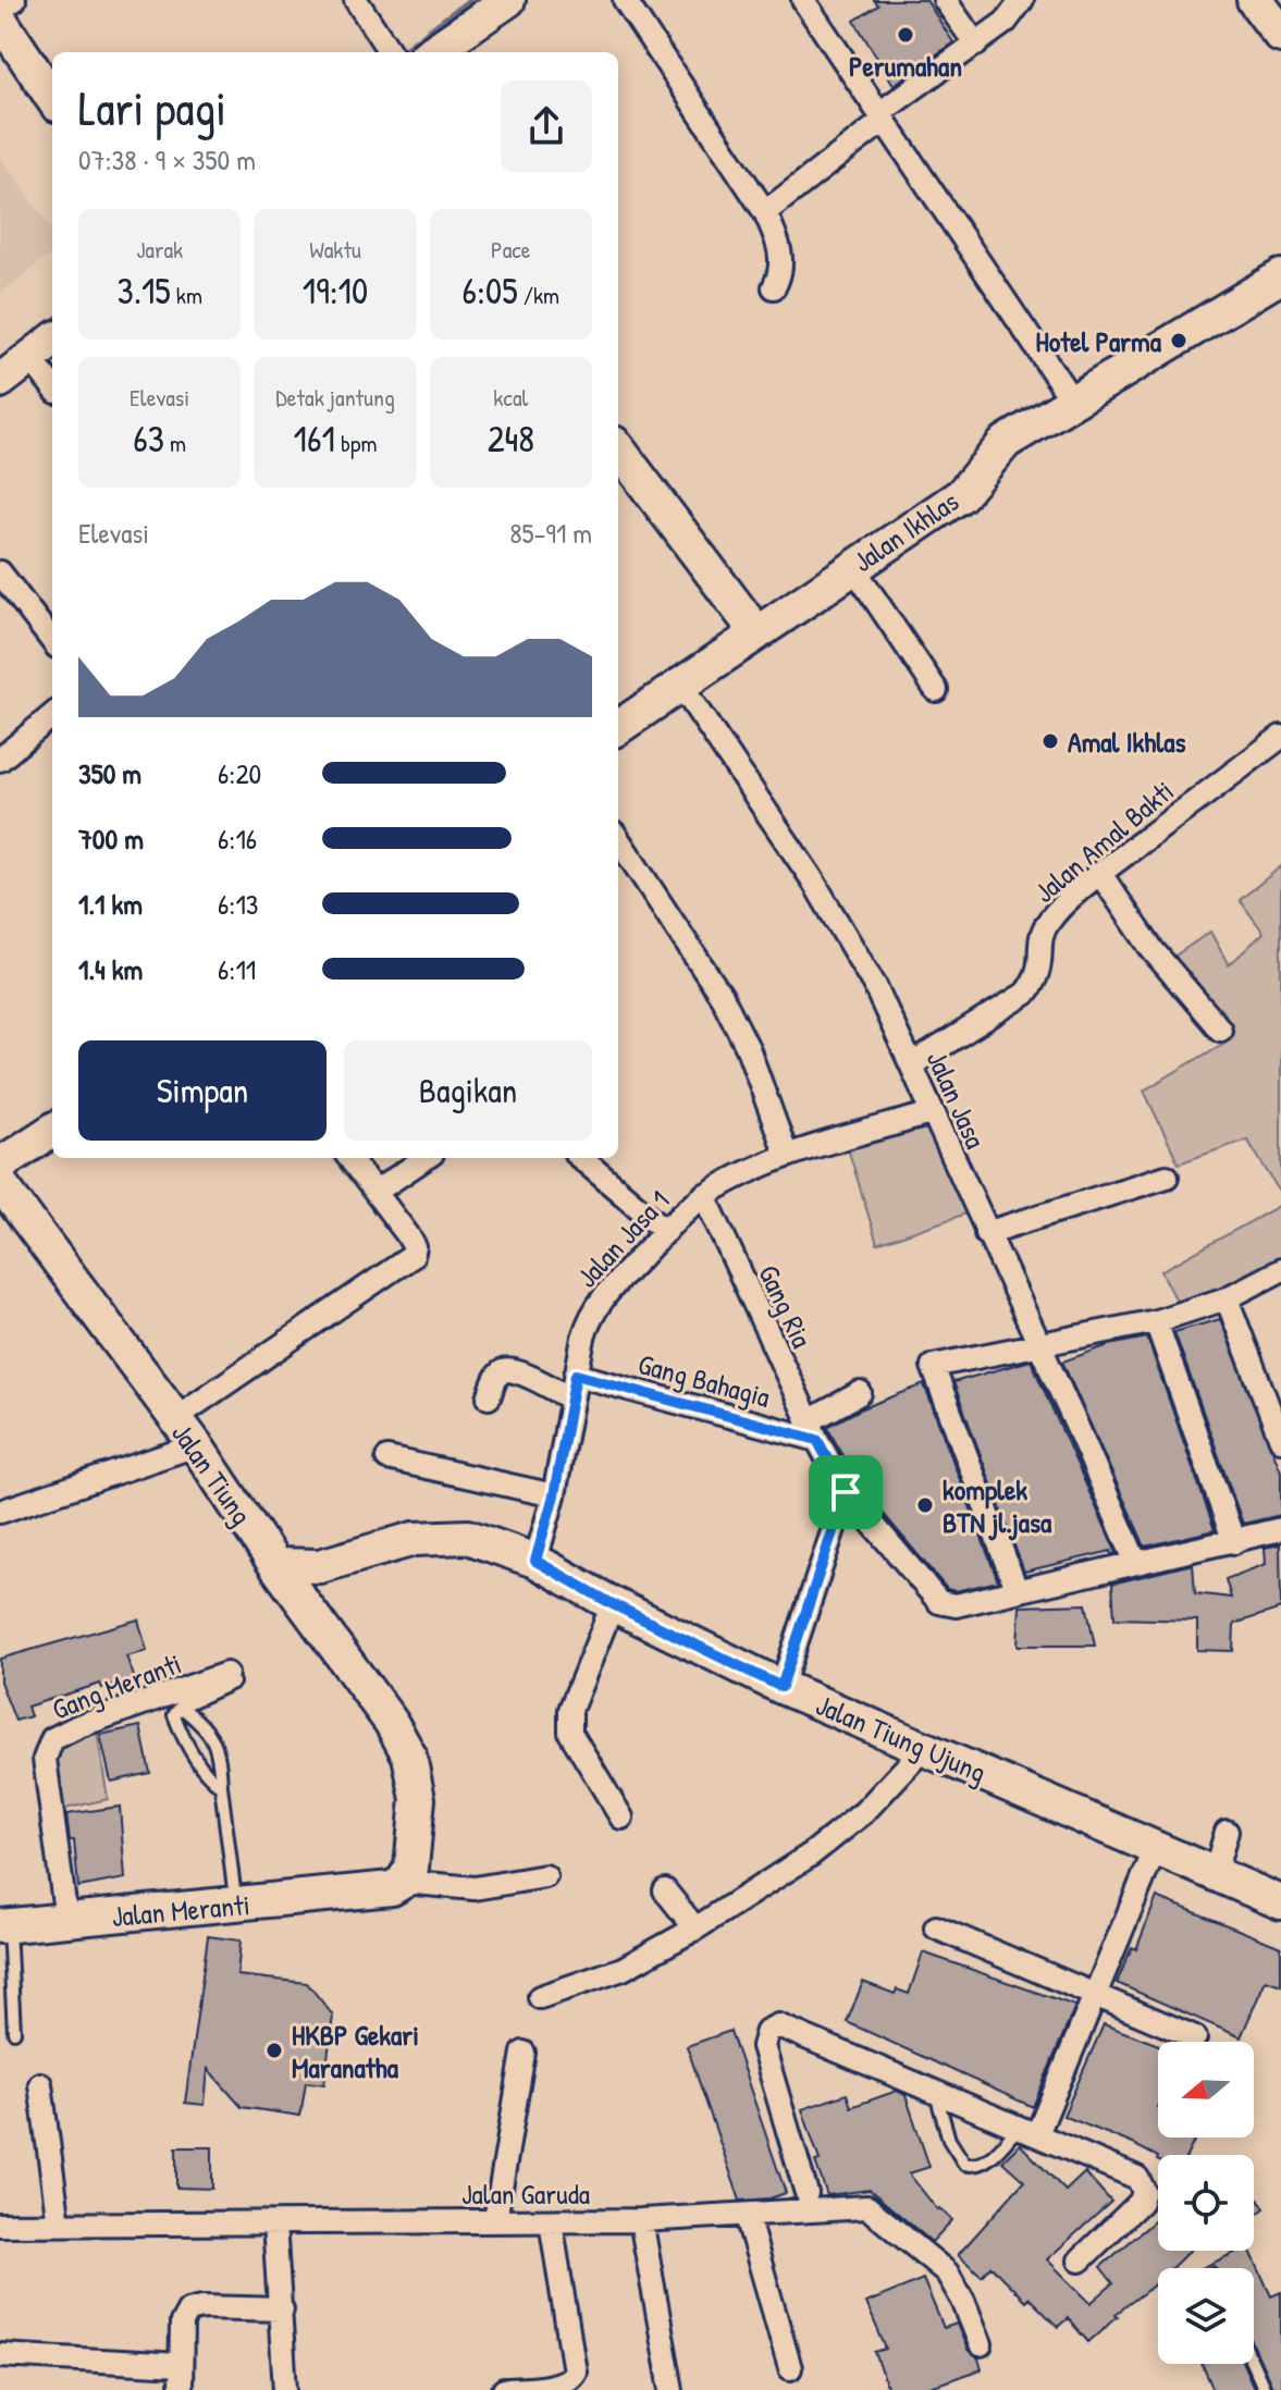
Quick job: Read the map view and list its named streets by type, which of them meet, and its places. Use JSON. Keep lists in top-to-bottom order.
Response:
{
  "streets": {
    "street": [
      "Jalan Ikhlas",
      "Jalan Amal Bakti",
      "Jalan Jasa",
      "Jalan Jasa 1",
      "Gang Ria",
      "Gang Bahagia",
      "Jalan Tiung",
      "Gang Meranti",
      "Jalan Tiung Ujung",
      "Jalan Meranti",
      "Jalan Garuda"
    ]
  },
  "crossings": [
    ["Jalan Ikhlas", "Jalan Jasa"],
    ["Jalan Amal Bakti", "Jalan Jasa"],
    ["Jalan Jasa", "Jalan Jasa 1"],
    ["Jalan Jasa 1", "Gang Ria"],
    ["Jalan Jasa 1", "Gang Bahagia"],
    ["Jalan Jasa 1", "Jalan Tiung Ujung"],
    ["Gang Ria", "Gang Bahagia"],
    ["Jalan Tiung", "Jalan Tiung Ujung"],
    ["Jalan Tiung", "Jalan Meranti"],
    ["Gang Meranti", "Jalan Meranti"]
  ],
  "places": [
    "Perumahan",
    "Hotel Parma",
    "Amal Ikhlas",
    "komplek BTN jl.jasa",
    "HKBP Gekari Maranatha"
  ],
  "north": "left",
  "page": {
    "heading": ["Lari pagi", "07:38 · 9 × 350 m"],
    "stats": [
      ["Jarak", "3.15 km"],
      ["Waktu", "19:10"],
      ["Pace", "6:05 /km"],
      ["Elevasi", "63 m"],
      ["Detak jantung", "161 bpm"],
      ["kcal", "248"]
    ],
    "chart": ["Elevasi", "85–91 m"],
    "list": [
      {
        "name": "350 m",
        "note": "6:20"
      },
      {
        "name": "700 m",
        "note": "6:16"
      },
      {
        "name": "1.1 km",
        "note": "6:13"
      },
      {
        "name": "1.4 km",
        "note": "6:11"
      }
    ],
    "buttons": ["Simpan", "Bagikan"]
  }
}
